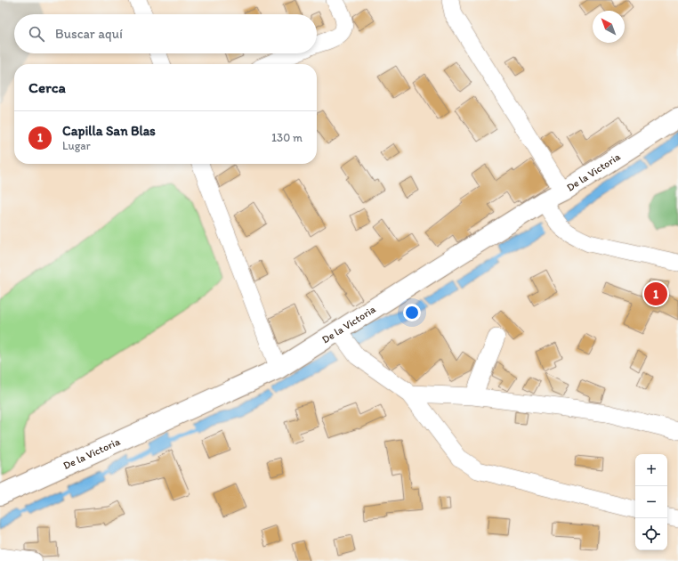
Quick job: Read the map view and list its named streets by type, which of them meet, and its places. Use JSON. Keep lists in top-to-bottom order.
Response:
{
  "streets": {
    "main road": ["De la Victoria"]
  },
  "north": "top left",
  "page": {
    "search": "Buscar aquí",
    "heading": "Cerca",
    "list": [
      {
        "mark": "1",
        "name": "Capilla San Blas",
        "note": "Lugar",
        "value": "130 m"
      }
    ],
    "pins": "1",
    "map_buttons": ["+", "−"]
  }
}
